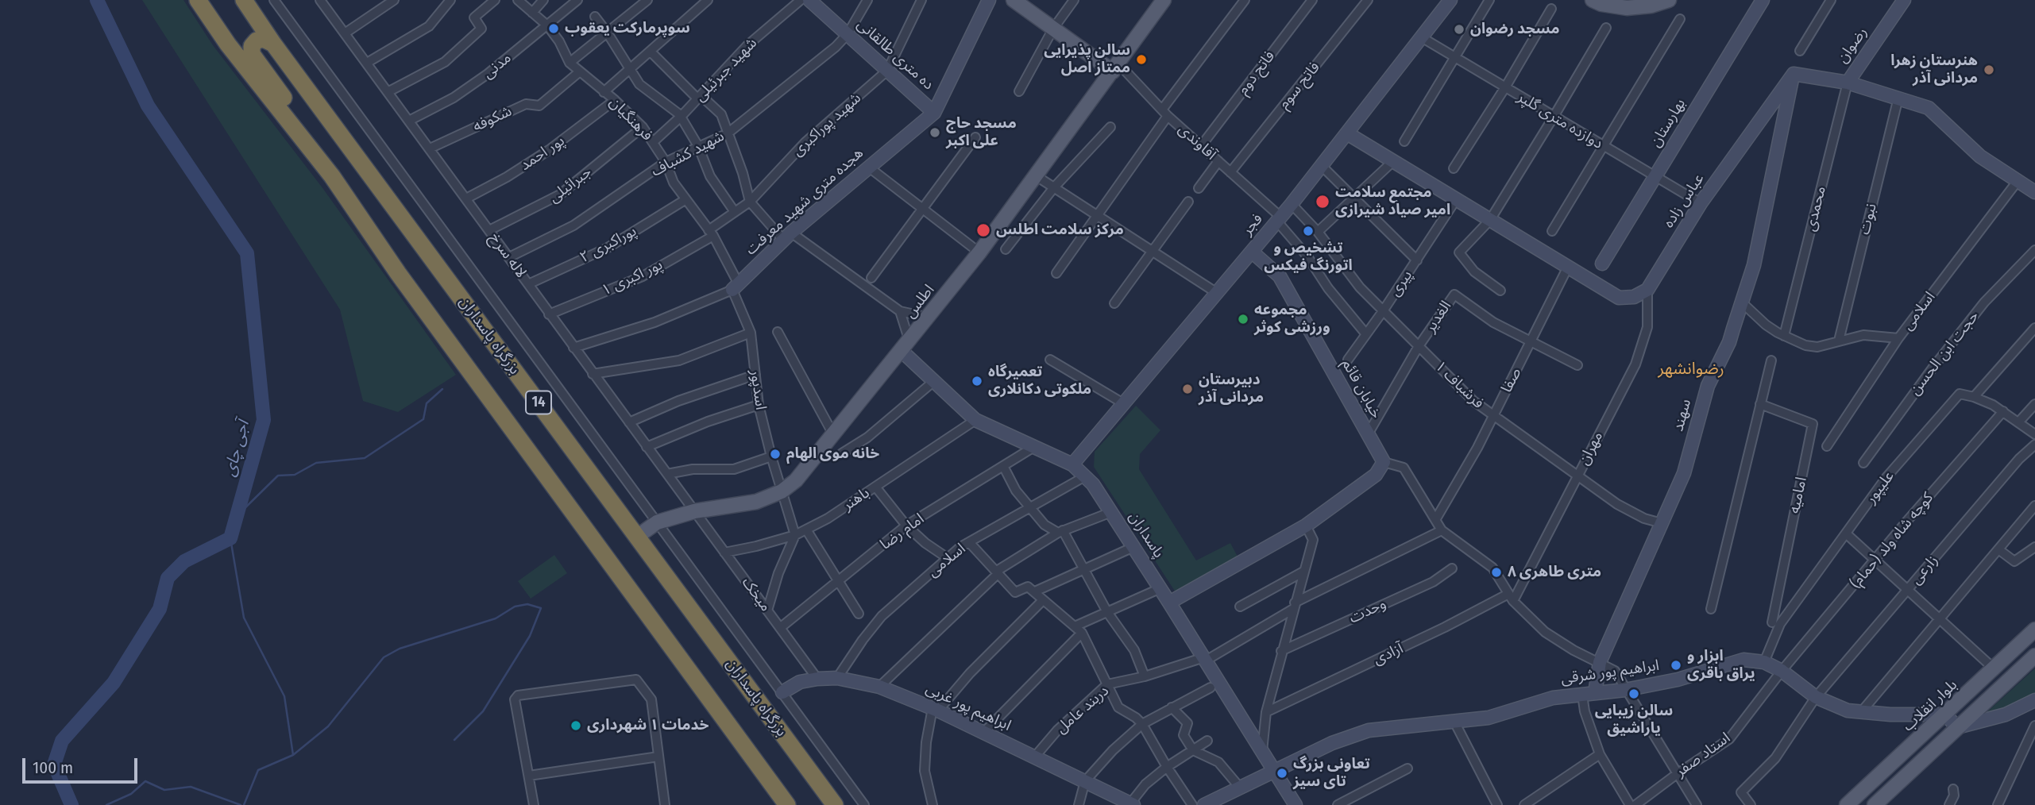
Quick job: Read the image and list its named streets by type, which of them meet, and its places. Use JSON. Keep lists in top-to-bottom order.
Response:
{
  "streets": {
    "highway": ["بزرگراه پاسداران", "14"],
    "main road": ["اطلس", "بلوار انقلاب"],
    "street": [
      "رضوان",
      "ده متری طالقانی",
      "مدنی",
      "شهید جبرئیلی",
      "فاتح دوم",
      "فاتح سوم",
      "شکوفه",
      "فرهنگیان",
      "دوازده متری گلپر",
      "بهارستان",
      "شهید پوراکبری",
      "آقاوندی",
      "پور احمد",
      "شهید کشباف",
      "جبرائیلی",
      "عباس زاده",
      "هجده متری شهید معرفت",
      "محمدی",
      "نبوت",
      "فجر",
      "پوراکبری ۲",
      "لاله سرخ",
      "پور اکبری ۱",
      "پیری",
      "اسلامی",
      "الغدیر",
      "حجت ابن الحسن",
      "صفا",
      "فرشباف ۱",
      "خیابان قائم",
      "اسدپور",
      "سهند",
      "مهران",
      "علیپور",
      "امامیه",
      "باهنر",
      "امام رضا",
      "پاسداران",
      "کوچه شاه ولد (حمام)",
      "زارعی",
      "میخک",
      "وحدت",
      "آزادی",
      "ابراهیم پور شرقی",
      "ابراهیم پور غربی",
      "دربند عامل",
      "استاد صفر"
    ]
  },
  "crossings": [
    ["رضوان", "محمدی"],
    ["ده متری طالقانی", "شهید پوراکبری"],
    ["ده متری طالقانی", "شهید کشباف"],
    ["ده متری طالقانی", "هجده متری شهید معرفت"],
    ["مدنی", "فرهنگیان"],
    ["مدنی", "لاله سرخ"],
    ["شهید جبرئیلی", "فرهنگیان"],
    ["فاتح دوم", "آقاوندی"],
    ["فاتح سوم", "آقاوندی"],
    ["شکوفه", "فرهنگیان"],
    ["شکوفه", "لاله سرخ"],
    ["فرهنگیان", "شهید پوراکبری"],
    ["فرهنگیان", "پور احمد"],
    ["فرهنگیان", "شهید کشباف"],
    ["فرهنگیان", "جبرائیلی"],
    ["فرهنگیان", "هجده متری شهید معرفت"],
    ["فرهنگیان", "پوراکبری ۲"],
    ["فرهنگیان", "پور اکبری ۱"],
    ["فرهنگیان", "اسدپور"],
    ["دوازده متری گلپر", "بهارستان"],
    ["دوازده متری گلپر", "عباس زاده"],
    ["دوازده متری گلپر", "فجر"],
    ["شهید پوراکبری", "پور اکبری ۱"],
    ["آقاوندی", "فجر"],
    ["آقاوندی", "پیری"],
    ["آقاوندی", "اطلس"],
    ["پور احمد", "لاله سرخ"],
    ["شهید کشباف", "لاله سرخ"],
    ["جبرائیلی", "لاله سرخ"],
    ["عباس زاده", "سهند"],
    ["عباس زاده", "مهران"],
    ["هجده متری شهید معرفت", "لاله سرخ"],
    ["هجده متری شهید معرفت", "اسدپور"],
    ["فجر", "فرشباف ۱"],
    ["فجر", "خیابان قائم"],
    ["فجر", "پاسداران"],
    ["پوراکبری ۲", "لاله سرخ"],
    ["لاله سرخ", "پور اکبری ۱"],
    ["لاله سرخ", "اطلس"],
    ["لاله سرخ", "میخک"],
    ["پیری", "فرشباف ۱"],
    ["اطلس", "بزرگراه پاسداران"],
    ["اطلس", "اسدپور"],
    ["اطلس", "پاسداران"],
    ["اطلس", "میخک"],
    ["اسلامی", "پاسداران"],
    ["اسلامی", "ابراهیم پور غربی"],
    ["الغدیر", "صفا"],
    ["الغدیر", "فرشباف ۱"],
    ["الغدیر", "خیابان قائم"],
    ["صفا", "فرشباف ۱"],
    ["فرشباف ۱", "سهند"],
    ["فرشباف ۱", "مهران"],
    ["اسدپور", "باهنر"],
    ["سهند", "ابراهیم پور شرقی"],
    ["مهران", "آزادی"],
    ["علیپور", "ابراهیم پور شرقی"],
    ["باهنر", "پاسداران"],
    ["باهنر", "میخک"],
    ["امام رضا", "پاسداران"],
    ["امام رضا", "میخک"],
    ["پاسداران", "ابراهیم پور شرقی"],
    ["پاسداران", "دربند عامل"],
    ["کوچه شاه ولد (حمام)", "ابراهیم پور شرقی"],
    ["کوچه شاه ولد (حمام)", "استاد صفر"],
    ["زارعی", "ابراهیم پور شرقی"],
    ["میخک", "ابراهیم پور غربی"],
    ["ابراهیم پور شرقی", "بلوار انقلاب"],
    ["ابراهیم پور شرقی", "استاد صفر"],
    ["ابراهیم پور غربی", "دربند عامل"]
  ],
  "districts": ["رضوانشهر"],
  "water": ["آجی چای"],
  "places": [
    "سوپرمارکت یعقوب",
    "مسجد رضوان",
    "سالن پذیرایی ممتاز اصل",
    "هنرستان زهرا مردانی آذر",
    "مسجد حاج علی اکبر",
    "مجتمع سلامت امیر صیاد شیرازی",
    "مرکز سلامت اطلس",
    "تشخیص و اتورنگ فیکس",
    "مجموعه ورزشی کوثر",
    "تعمیرگاه ملکوتی دکانلاری",
    "دبیرستان مردانی آذر",
    "خانه موی الهام",
    "۸ متری طاهری",
    "ابزار و یراق باقری",
    "سالن زیبایی یاراشیق",
    "خدمات ۱ شهرداری",
    "تعاونی بزرگ تای سیز"
  ],
  "scale_bar": "100 m"
}
